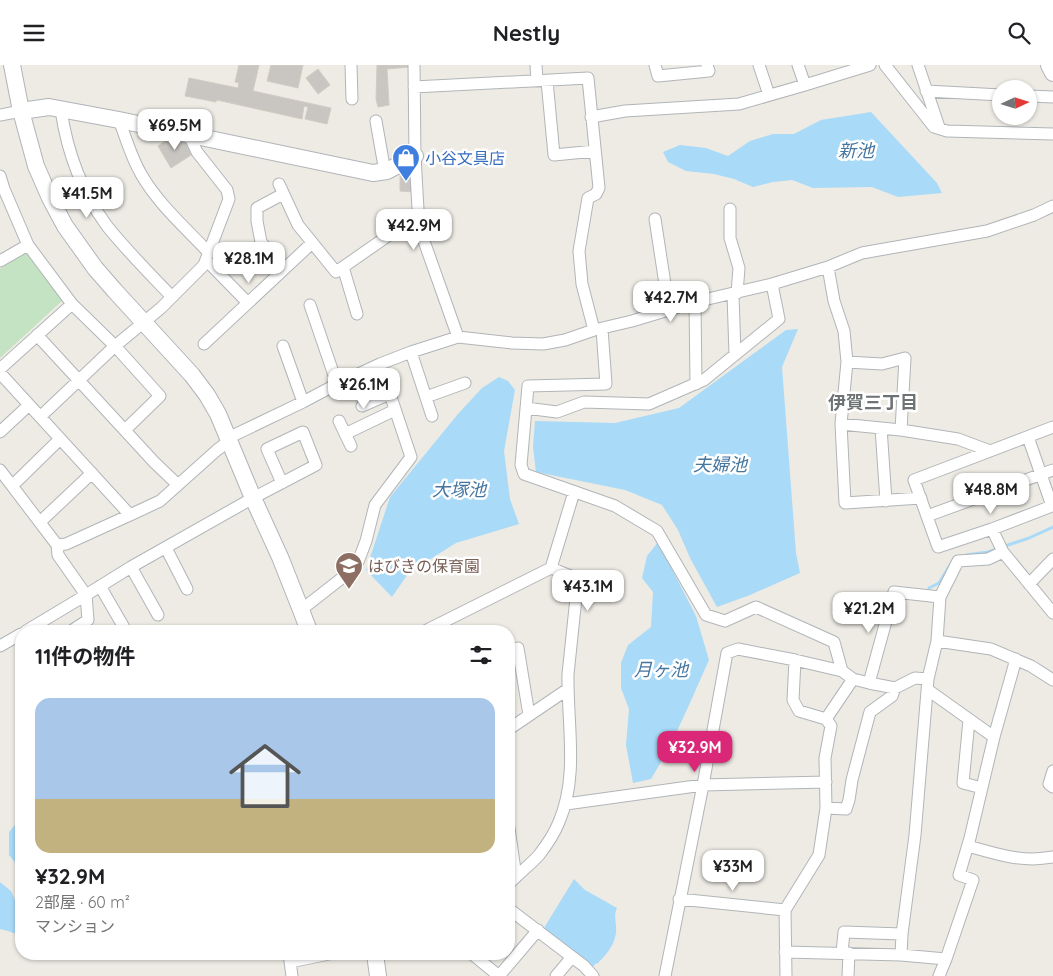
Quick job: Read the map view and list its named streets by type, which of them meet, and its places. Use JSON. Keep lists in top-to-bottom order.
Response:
{
  "districts": ["伊賀三丁目"],
  "water": [
    "新池",
    "夫婦池",
    "大塚池",
    "月ヶ池"
  ],
  "places": {
    "shop": ["小谷文具店"],
    "school or university": ["はびきの保育園"]
  },
  "north": "right",
  "page": {
    "header": "Nestly",
    "price": [
      "¥69.5M",
      "¥41.5M",
      "¥42.9M",
      "¥28.1M",
      "¥42.7M",
      "¥26.1M",
      "¥48.8M",
      "¥43.1M",
      "¥21.2M",
      "¥32.9M",
      "¥33M"
    ],
    "heading": "11件の物件",
    "list": [
      {
        "name": "¥32.9M",
        "note": "2部屋 · 60 m² · マンション"
      }
    ]
  }
}
